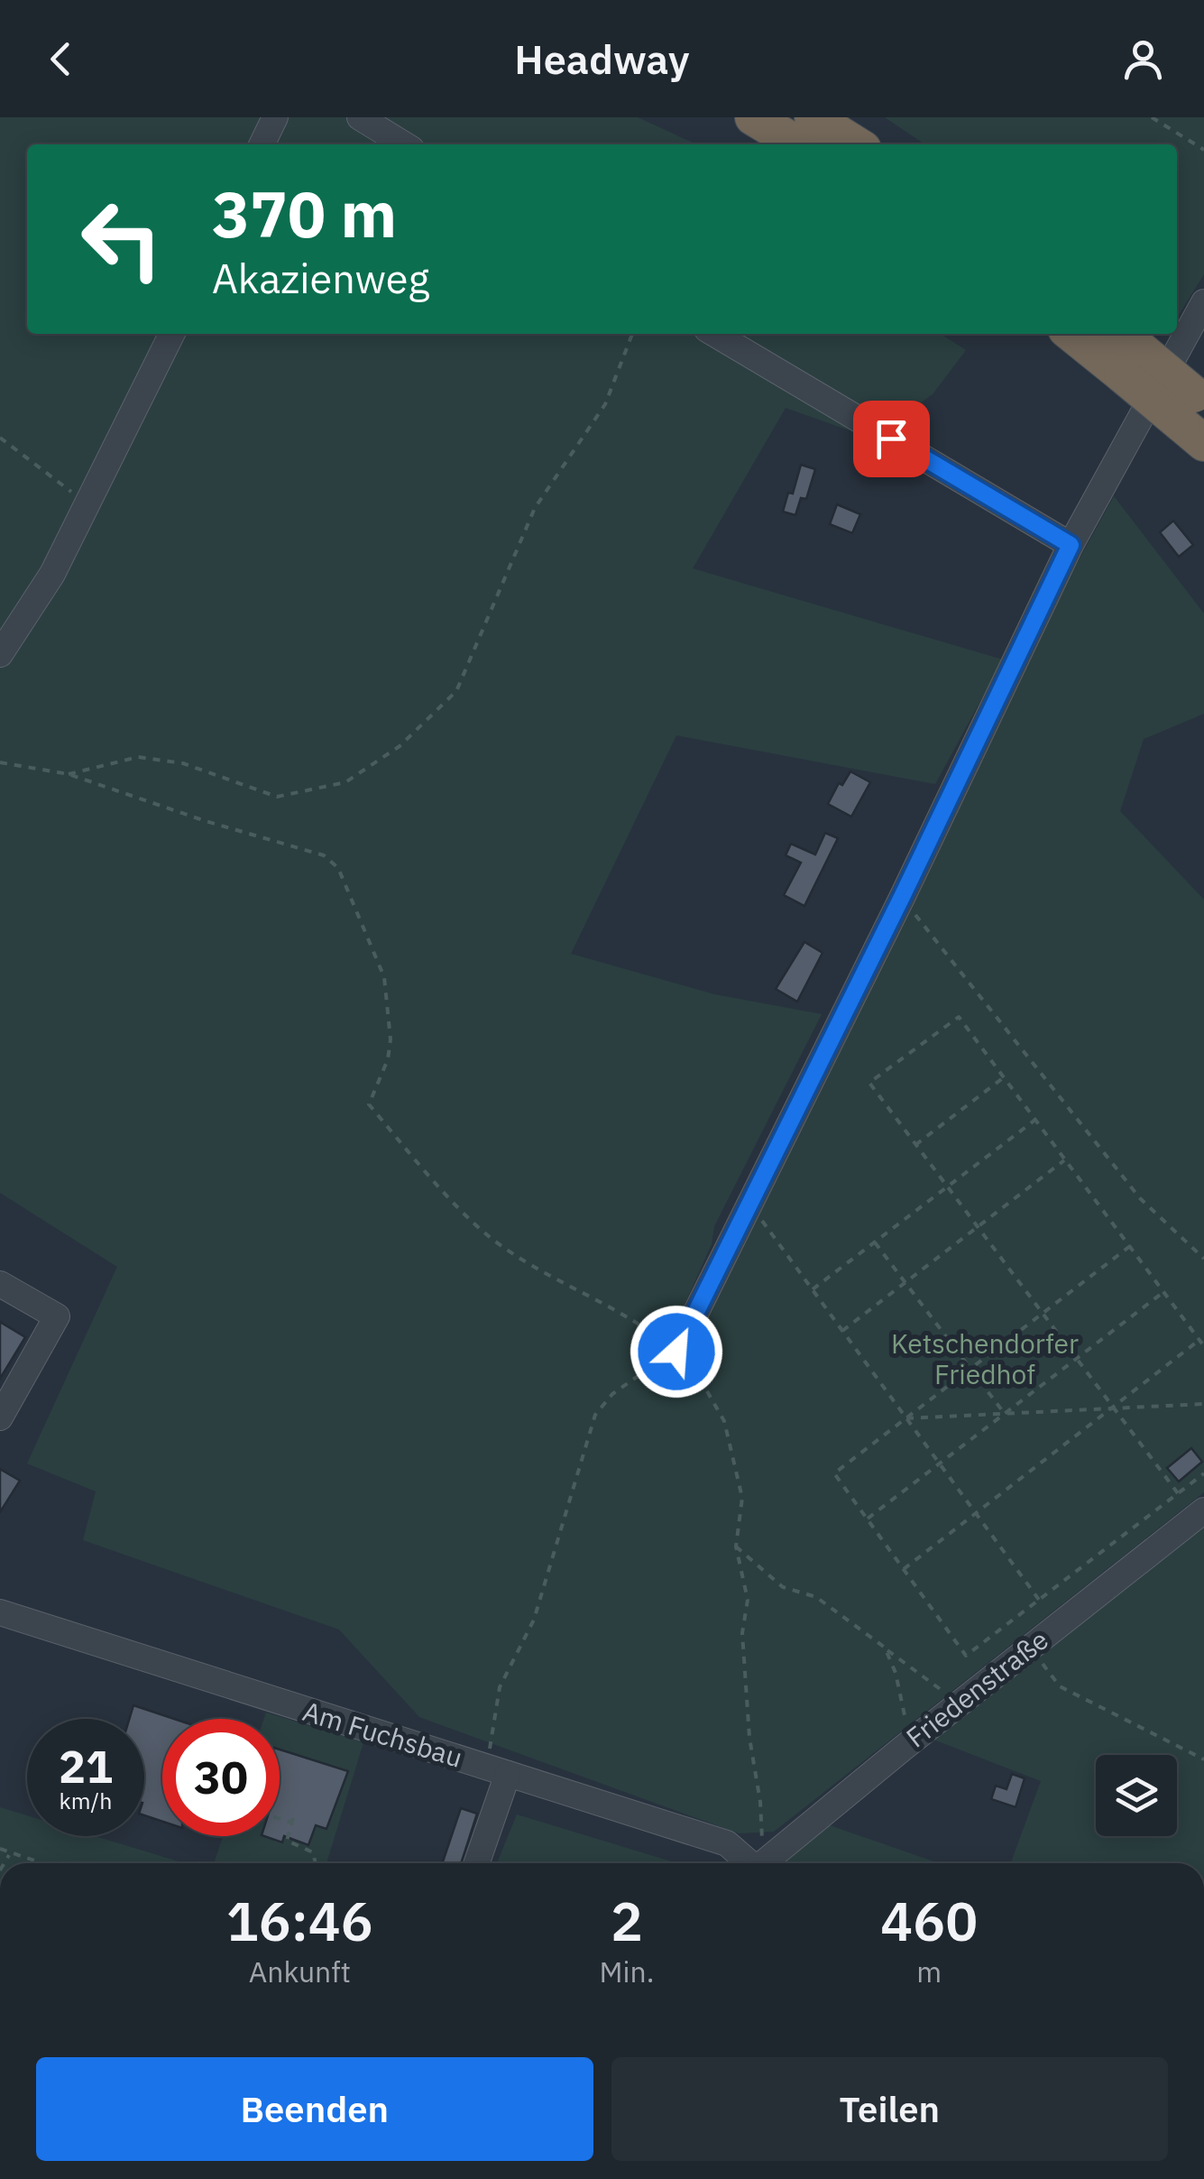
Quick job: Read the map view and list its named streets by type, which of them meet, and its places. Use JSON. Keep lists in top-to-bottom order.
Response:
{
  "streets": {
    "street": ["Friedenstraße", "Am Fuchsbau"]
  },
  "parks": ["Ketschendorfer Friedhof"],
  "page": {
    "header": "Headway",
    "turn": ["370 m", "Akazienweg"],
    "speed": "21 km/h",
    "limit": "30",
    "eta": [
      "16:46",
      "Ankunft",
      "2",
      "Min.",
      "460",
      "m"
    ],
    "buttons": ["Beenden", "Teilen"]
  }
}
